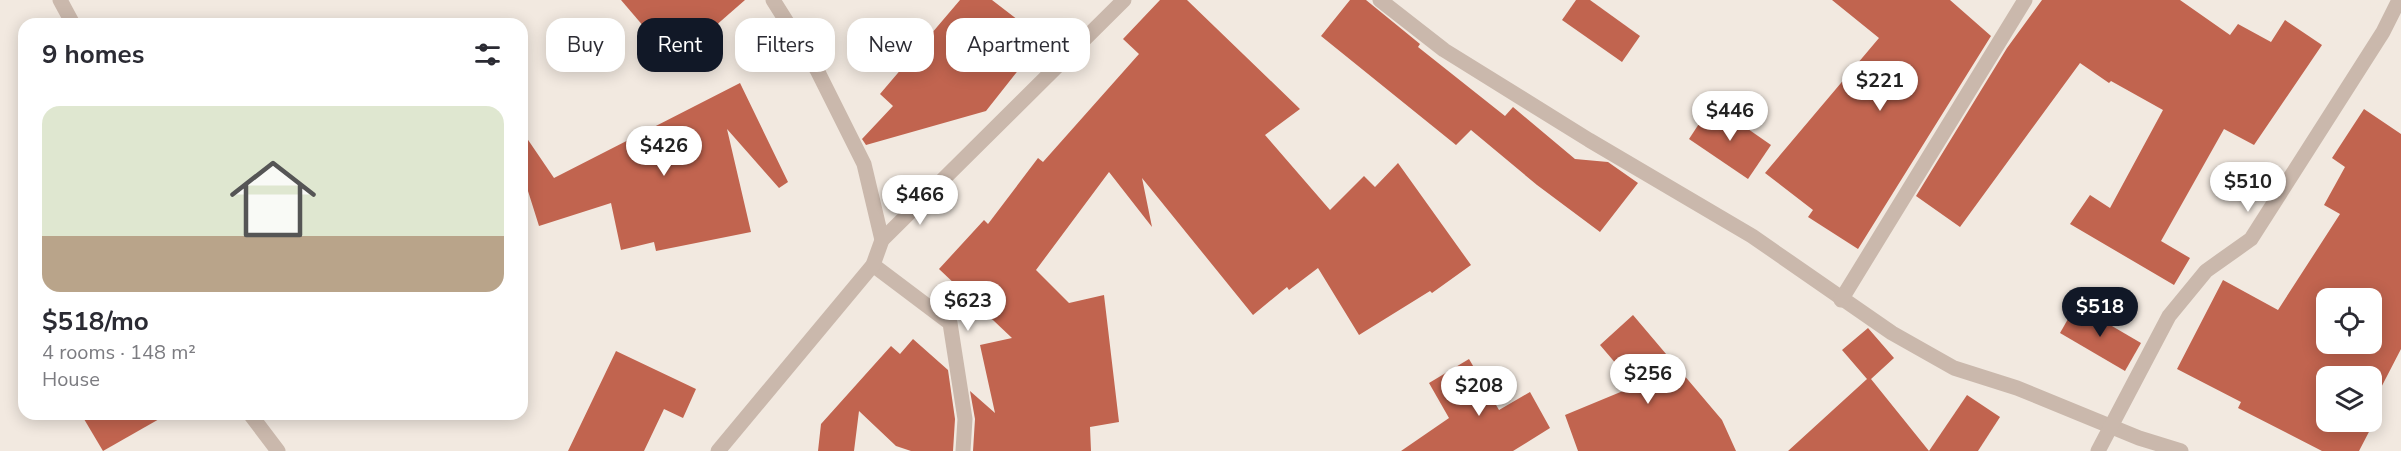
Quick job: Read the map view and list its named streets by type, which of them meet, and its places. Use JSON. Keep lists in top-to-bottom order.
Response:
{
  "page": {
    "chip": [
      "Buy",
      "Rent",
      "Filters",
      "New",
      "Apartment"
    ],
    "heading": "9 homes",
    "price": [
      "$221",
      "$446",
      "$426",
      "$510",
      "$466",
      "$623",
      "$518",
      "$256",
      "$208"
    ],
    "list": [
      {
        "name": "$518/mo",
        "note": "4 rooms · 148 m² · House"
      }
    ]
  }
}
